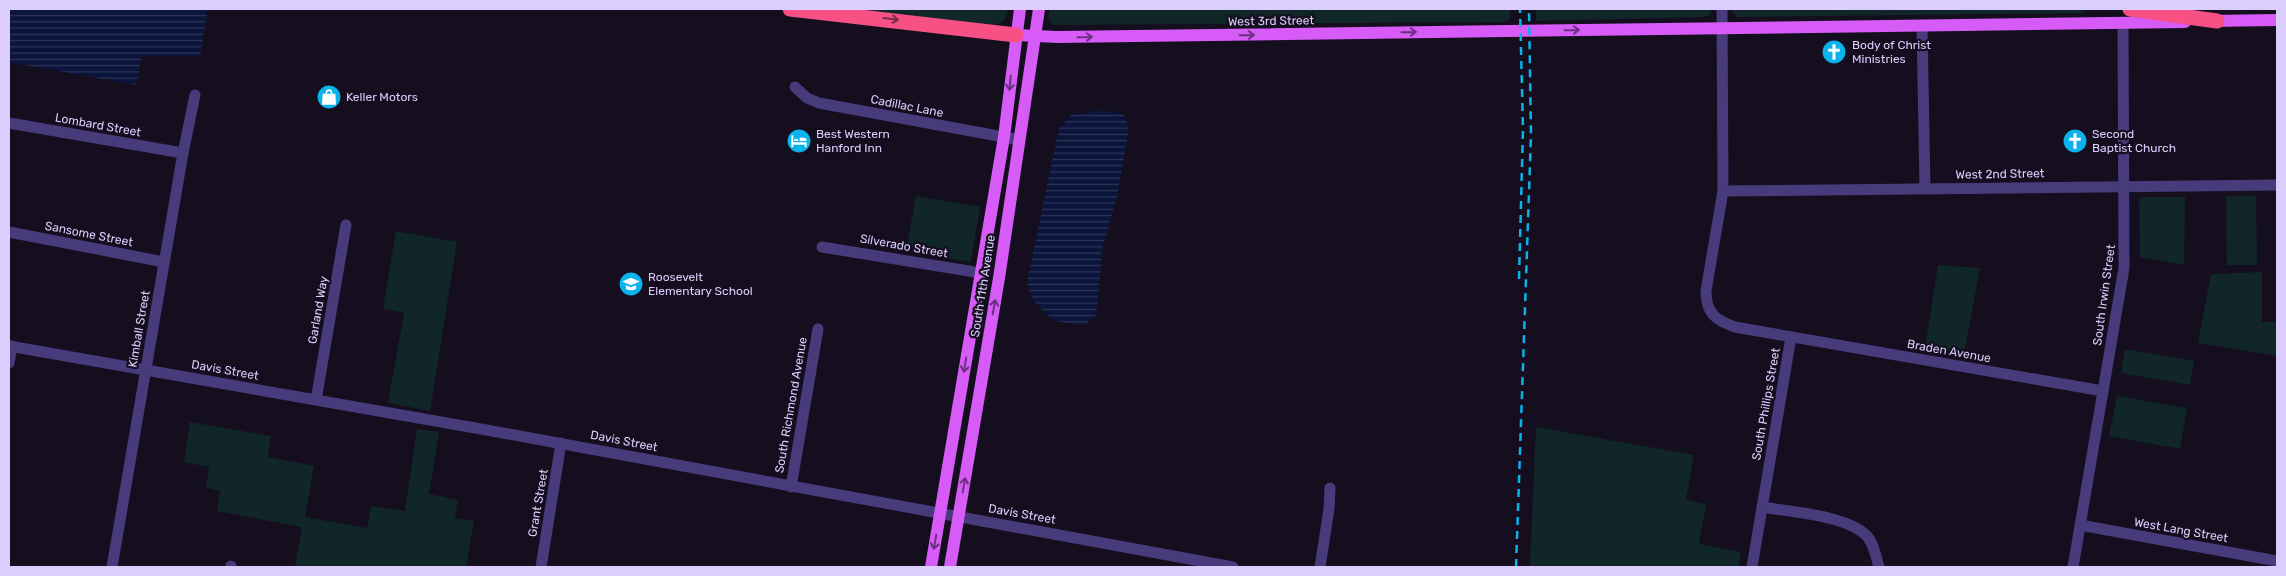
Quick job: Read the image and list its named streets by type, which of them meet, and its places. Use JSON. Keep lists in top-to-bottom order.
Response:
{
  "streets": {
    "main road": ["West 3rd Street", "South 11th Avenue"],
    "street": [
      "Cadillac Lane",
      "Lombard Street",
      "West 2nd Street",
      "Sansome Street",
      "Silverado Street",
      "South Irwin Street",
      "Garland Way",
      "Kimball Street",
      "Braden Avenue",
      "Davis Street",
      "South Phillips Street",
      "South Richmond Avenue",
      "Grant Street",
      "West Lang Street"
    ]
  },
  "crossings": [
    ["West 3rd Street", "South 11th Avenue"],
    ["West 3rd Street", "South Irwin Street"],
    ["West 3rd Street", "South Phillips Street"],
    ["Cadillac Lane", "South 11th Avenue"],
    ["Lombard Street", "Kimball Street"],
    ["West 2nd Street", "South Irwin Street"],
    ["West 2nd Street", "South Phillips Street"],
    ["Sansome Street", "Kimball Street"],
    ["Silverado Street", "South 11th Avenue"],
    ["South 11th Avenue", "Davis Street"],
    ["South Irwin Street", "Braden Avenue"],
    ["South Irwin Street", "West Lang Street"],
    ["Garland Way", "Davis Street"],
    ["Kimball Street", "Davis Street"],
    ["Braden Avenue", "South Phillips Street"],
    ["Davis Street", "South Richmond Avenue"],
    ["Davis Street", "Grant Street"]
  ],
  "one_way": ["West 3rd Street"],
  "places": {
    "church": ["Body of Christ Ministries", "Second Baptist Church"],
    "shop": ["Keller Motors"],
    "hotel": ["Best Western Hanford Inn"],
    "school or university": ["Roosevelt Elementary School"]
  }
}
